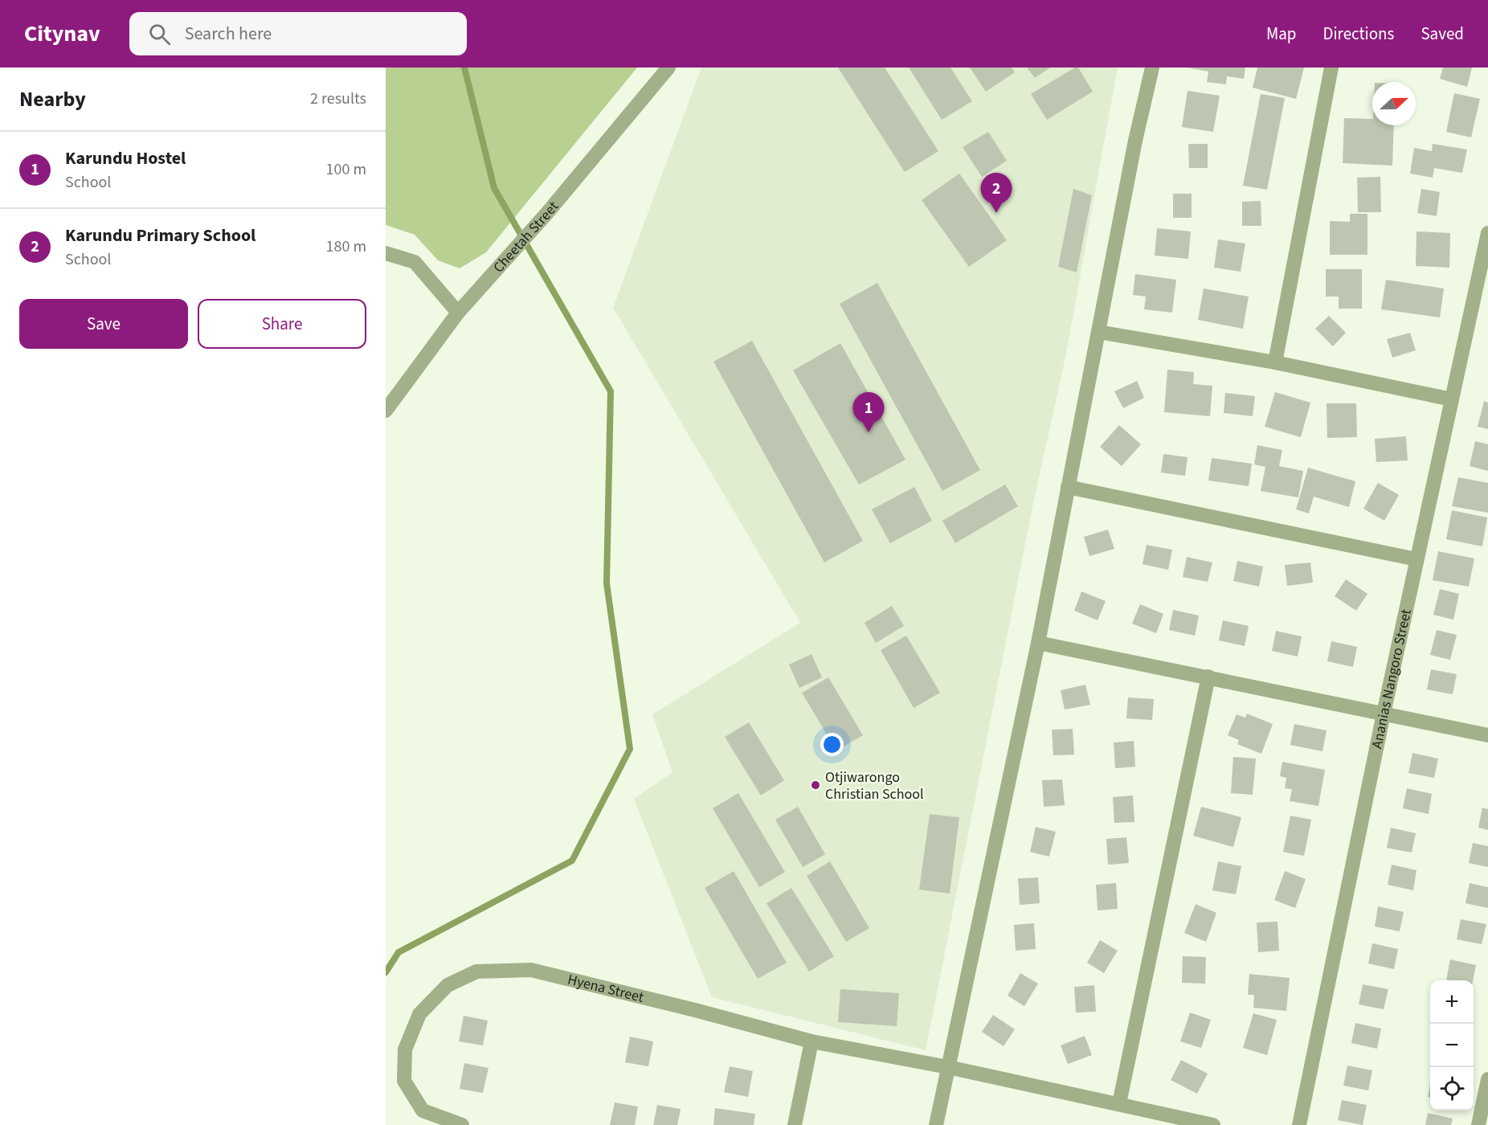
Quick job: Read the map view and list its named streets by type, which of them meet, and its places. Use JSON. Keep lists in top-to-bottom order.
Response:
{
  "streets": {
    "street": ["Cheetah Street", "Ananias Nangoro Street", "Hyena Street"]
  },
  "places": ["Otjiwarongo Christian School"],
  "north": "right",
  "page": {
    "header": "Citynav",
    "search": "Search here",
    "nav": ["Map", "Directions", "Saved"],
    "heading": ["Nearby", "2 results"],
    "list": [
      {
        "mark": "1",
        "name": "Karundu Hostel",
        "note": "School",
        "value": "100 m"
      },
      {
        "mark": "2",
        "name": "Karundu Primary School",
        "note": "School",
        "value": "180 m"
      }
    ],
    "pins": ["2", "1"],
    "buttons": ["Save", "Share"],
    "map_buttons": ["+", "−"]
  }
}
